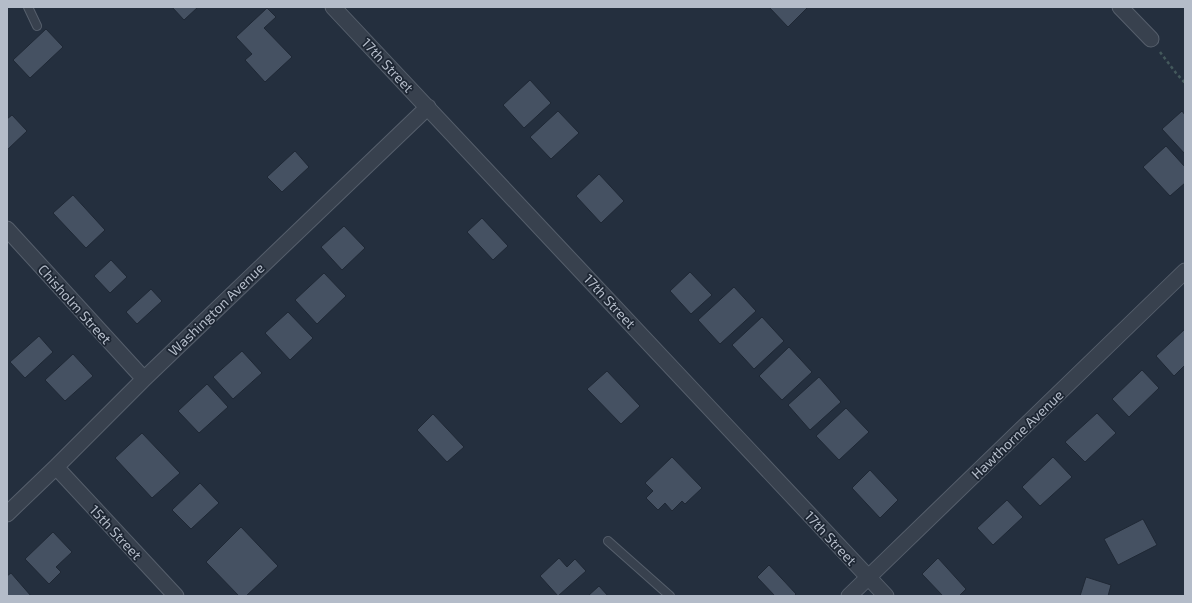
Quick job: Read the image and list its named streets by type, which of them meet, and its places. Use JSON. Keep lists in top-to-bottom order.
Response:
{
  "streets": {
    "street": [
      "17th Street",
      "Chisholm Street",
      "Washington Avenue",
      "Hawthorne Avenue",
      "15th Street"
    ]
  },
  "crossings": [
    ["17th Street", "Washington Avenue"],
    ["17th Street", "Hawthorne Avenue"],
    ["Chisholm Street", "Washington Avenue"],
    ["Washington Avenue", "15th Street"]
  ]
}
